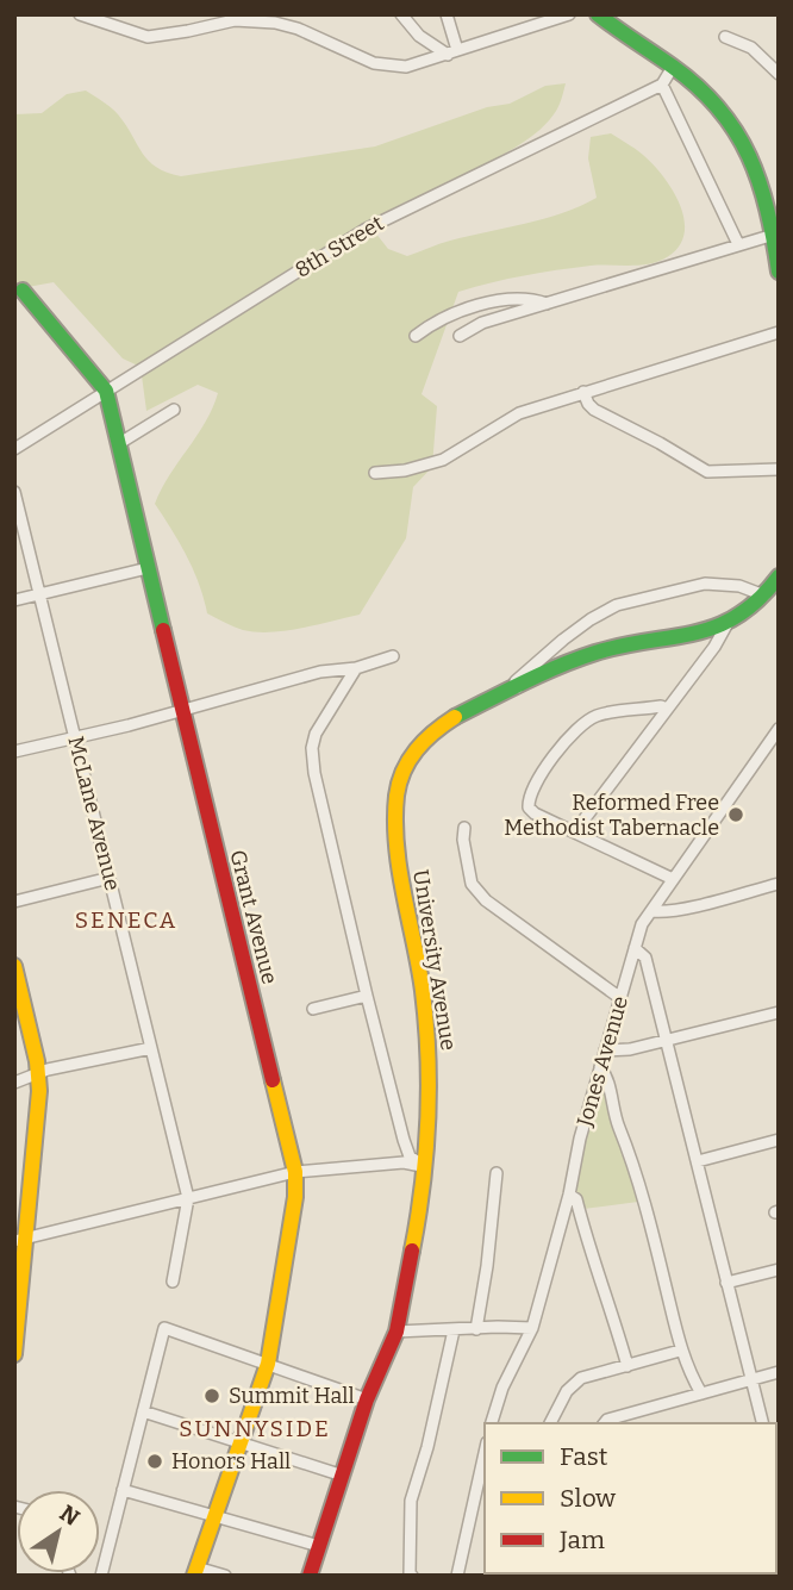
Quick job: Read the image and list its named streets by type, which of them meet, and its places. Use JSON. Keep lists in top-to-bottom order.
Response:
{
  "streets": {
    "street": [
      "8th Street",
      "McLane Avenue",
      "Grant Avenue",
      "University Avenue",
      "Jones Avenue"
    ]
  },
  "crossings": [
    ["8th Street", "Grant Avenue"]
  ],
  "districts": ["SENECA", "SUNNYSIDE"],
  "places": ["Reformed Free Methodist Tabernacle", "Summit Hall", "Honors Hall"],
  "legend": ["Fast", "Slow", "Jam"],
  "north": "top right"
}
